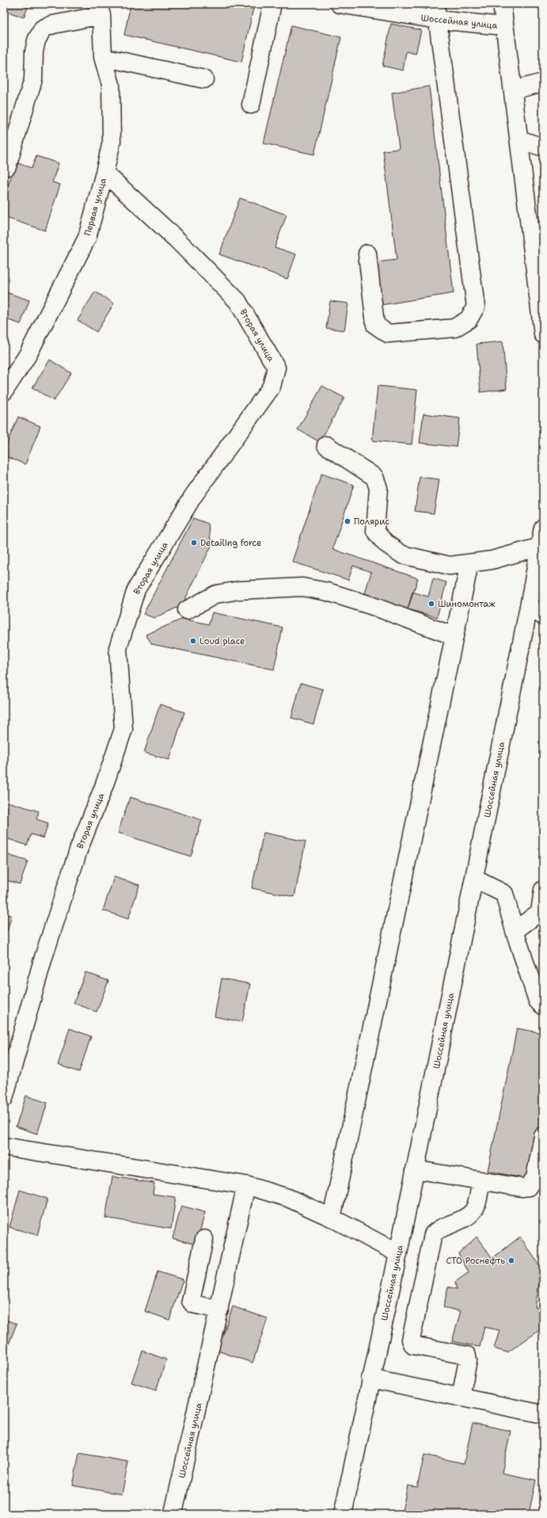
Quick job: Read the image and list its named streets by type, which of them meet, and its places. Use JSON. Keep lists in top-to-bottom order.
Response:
{
  "streets": {
    "street": ["Шоссейная улица", "Первая улица", "Вторая улица"]
  },
  "crossings": [
    ["Первая улица", "Вторая улица"]
  ],
  "places": [
    "Полярис",
    "Detailing force",
    "Шиномонтаж",
    "Loud place",
    "СТО Роснефть"
  ]
}
